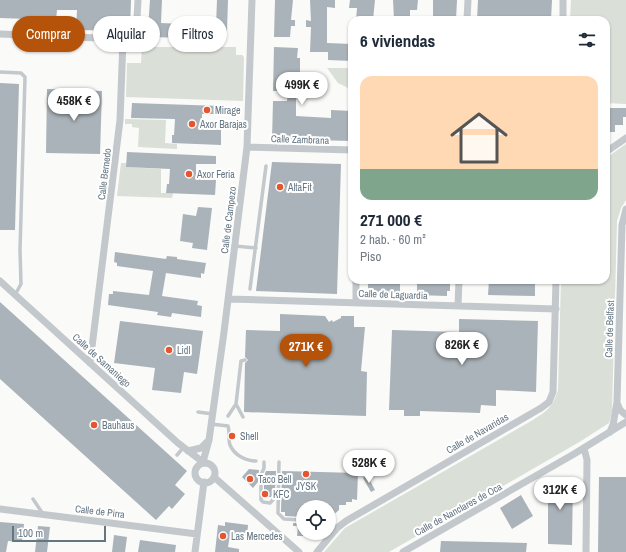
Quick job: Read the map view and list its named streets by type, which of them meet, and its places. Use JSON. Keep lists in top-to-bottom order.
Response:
{
  "streets": {
    "street": [
      "Calle Zambrana",
      "Calle Bernedo",
      "Calle de Campezo",
      "Calle de Laguardia",
      "Calle de Belfast",
      "Calle de Samaniego",
      "Calle de Navaridas",
      "Calle de Nanclares de Oca",
      "Calle de Pirra"
    ]
  },
  "crossings": [
    ["Calle Zambrana", "Calle de Campezo"],
    ["Calle Bernedo", "Calle de Samaniego"],
    ["Calle de Campezo", "Calle de Laguardia"],
    ["Calle de Campezo", "Calle de Samaniego"],
    ["Calle de Laguardia", "Calle de Navaridas"],
    ["Calle de Belfast", "Calle de Nanclares de Oca"]
  ],
  "places": [
    "Mirage",
    "Axor Barajas",
    "Axor Feria",
    "AltaFit",
    "Lidl",
    "Bauhaus",
    "Shell",
    "JYSK",
    "Taco Bell",
    "KFC",
    "Las Mercedes"
  ],
  "scale_bar": "100 m",
  "page": {
    "chip": ["Comprar", "Alquilar", "Filtros"],
    "heading": "6 viviendas",
    "list": [
      {
        "name": "271 000 €",
        "note": "2 hab. · 60 m² · Piso"
      }
    ],
    "price": [
      "499K €",
      "458K €",
      "826K €",
      "271K €",
      "528K €",
      "312K €"
    ],
    "scale": "100 m"
  }
}
